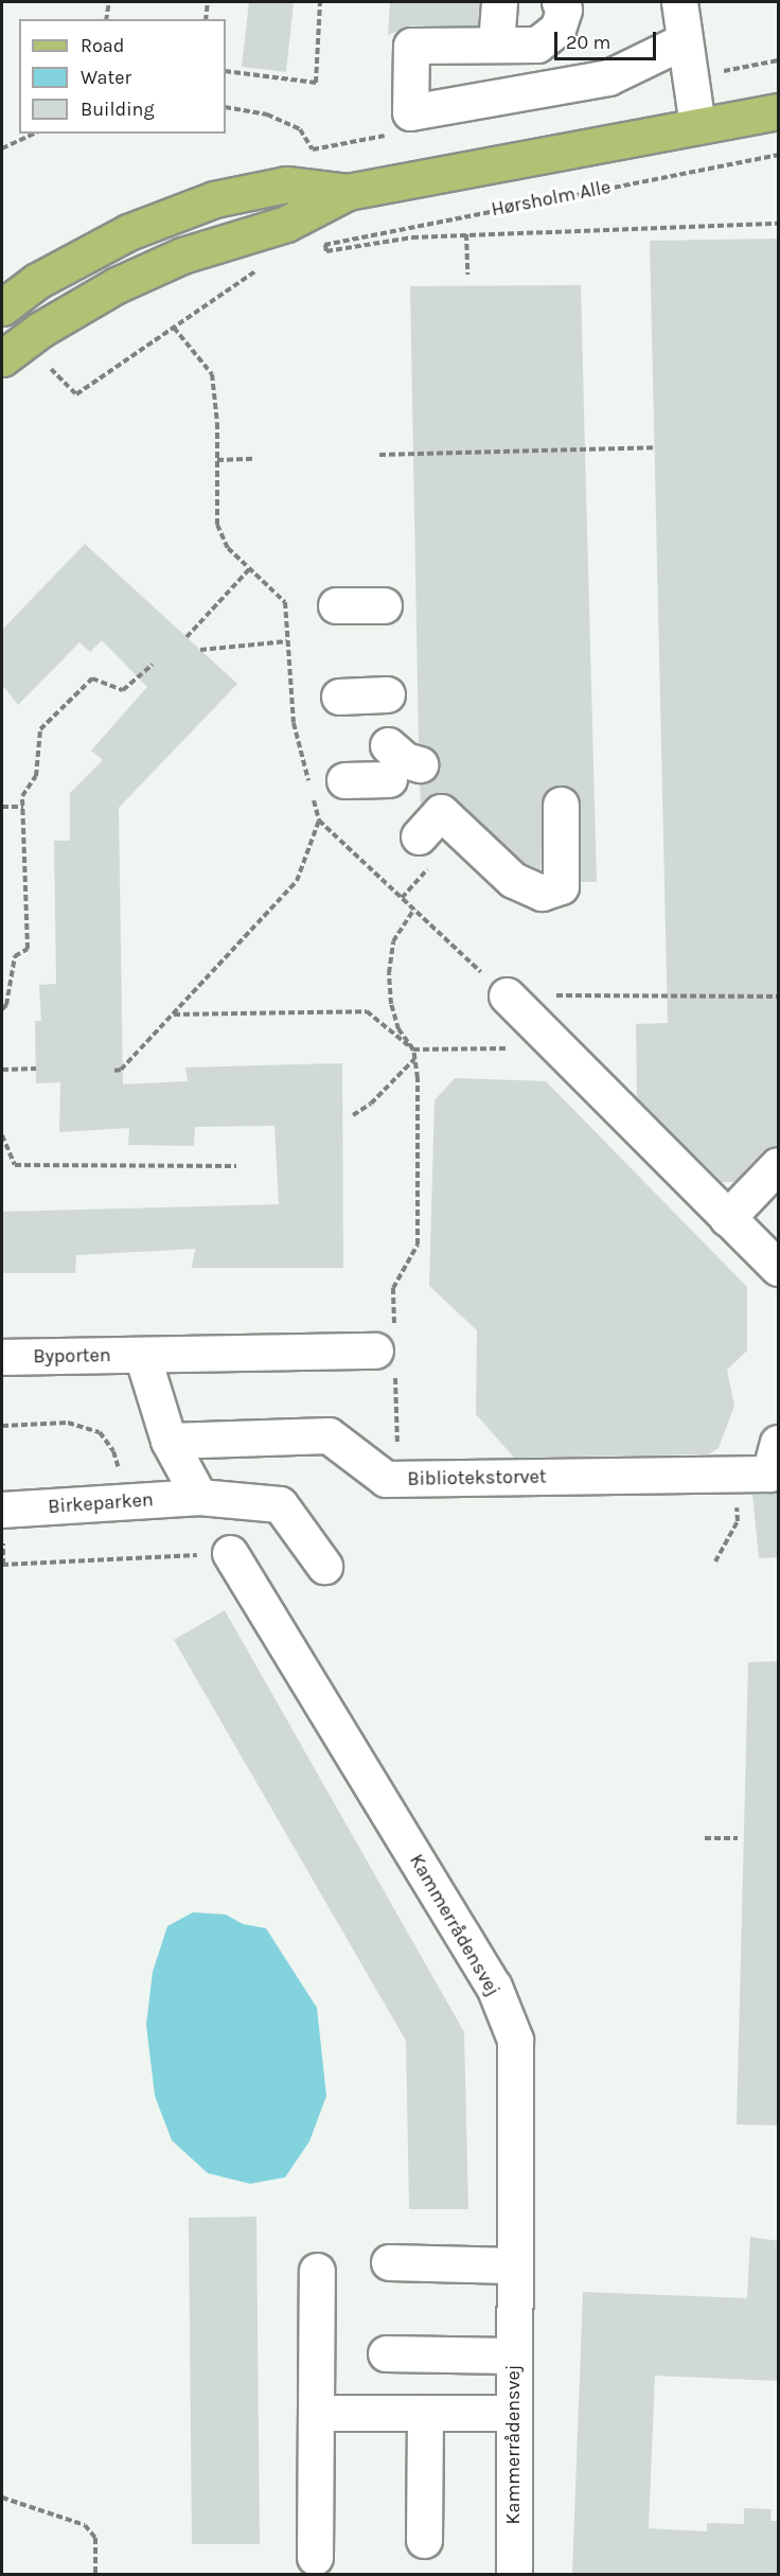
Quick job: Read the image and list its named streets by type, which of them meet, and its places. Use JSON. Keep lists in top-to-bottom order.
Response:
{
  "streets": {
    "street": [
      "Byporten",
      "Bibliotekstorvet",
      "Birkeparken",
      "Kammerrådensvej"
    ],
    "path": ["Hørsholm Alle"]
  },
  "legend": ["Road", "Water", "Building"],
  "scale_bar": "20 m"
}
